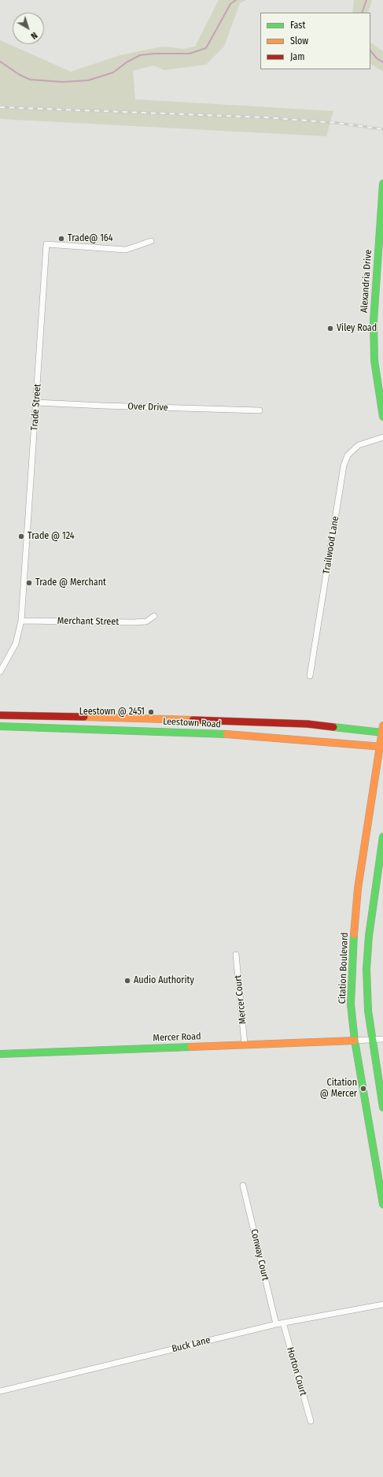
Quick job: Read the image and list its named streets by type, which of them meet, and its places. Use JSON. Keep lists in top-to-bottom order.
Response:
{
  "streets": {
    "main road": [
      "Alexandria Drive",
      "Leestown Road",
      "Citation Boulevard",
      "Mercer Road"
    ],
    "street": [
      "Trade Street",
      "Over Drive",
      "Trailwood Lane",
      "Merchant Street",
      "Mercer Court",
      "Conway Court",
      "Buck Lane",
      "Horton Court"
    ]
  },
  "crossings": [
    ["Trade Street", "Over Drive"],
    ["Trade Street", "Merchant Street"],
    ["Leestown Road", "Citation Boulevard"],
    ["Citation Boulevard", "Mercer Road"],
    ["Mercer Court", "Mercer Road"],
    ["Conway Court", "Buck Lane"],
    ["Buck Lane", "Horton Court"]
  ],
  "places": [
    "Trade@ 164",
    "Viley Road",
    "Trade @ 124",
    "Trade @ Merchant",
    "Leestown @ 2451",
    "Audio Authority",
    "Citation @ Mercer"
  ],
  "legend": ["Fast", "Slow", "Jam"],
  "north": "bottom right"
}
